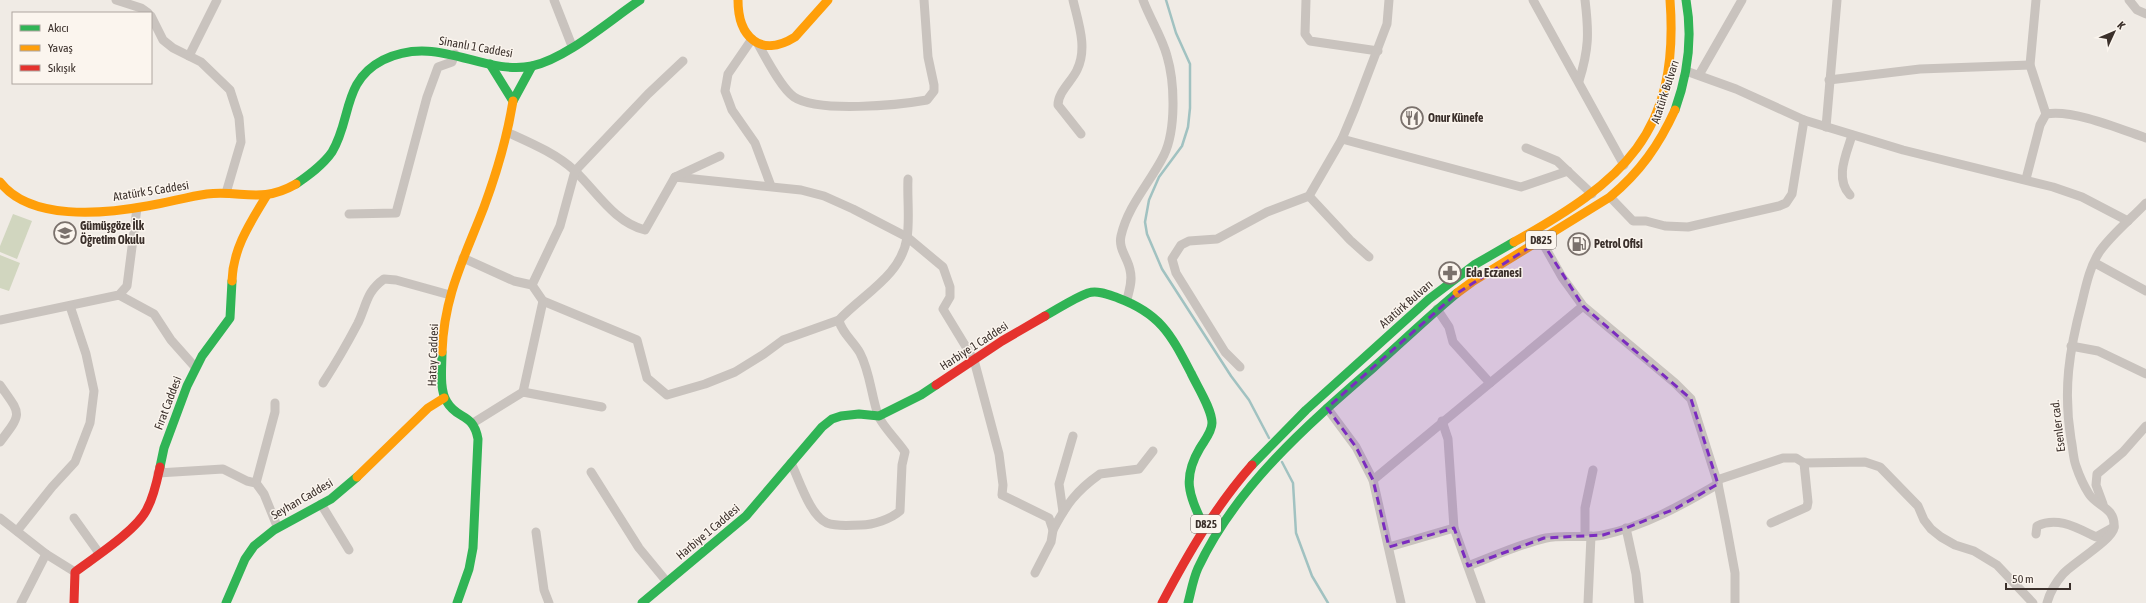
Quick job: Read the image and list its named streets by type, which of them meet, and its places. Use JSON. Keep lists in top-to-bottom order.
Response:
{
  "streets": {
    "main road": [
      "Sinanlı 1 Caddesi",
      "Atatürk Bulvarı",
      "Atatürk 5 Caddesi",
      "D825",
      "Harbiye 1 Caddesi",
      "Hatay Caddesi",
      "Fırat Caddesi",
      "Seyhan Caddesi"
    ],
    "street": ["Esenler cad."]
  },
  "crossings": [
    ["Sinanlı 1 Caddesi", "Atatürk 5 Caddesi"],
    ["Sinanlı 1 Caddesi", "Hatay Caddesi"],
    ["Sinanlı 1 Caddesi", "Fırat Caddesi"],
    ["Atatürk Bulvarı", "Harbiye 1 Caddesi"],
    ["Atatürk 5 Caddesi", "Fırat Caddesi"],
    ["Hatay Caddesi", "Seyhan Caddesi"]
  ],
  "places": {
    "restaurant": ["Onur Künefe"],
    "school or university": ["Gümüşgöze İlk Öğretim Okulu"],
    "fuel station": ["Petrol Ofisi"],
    "pharmacy": ["Eda Eczanesi"]
  },
  "legend": ["Akıcı", "Yavaş", "Sıkışık"],
  "scale_bar": "50 m",
  "north": "top right"
}
